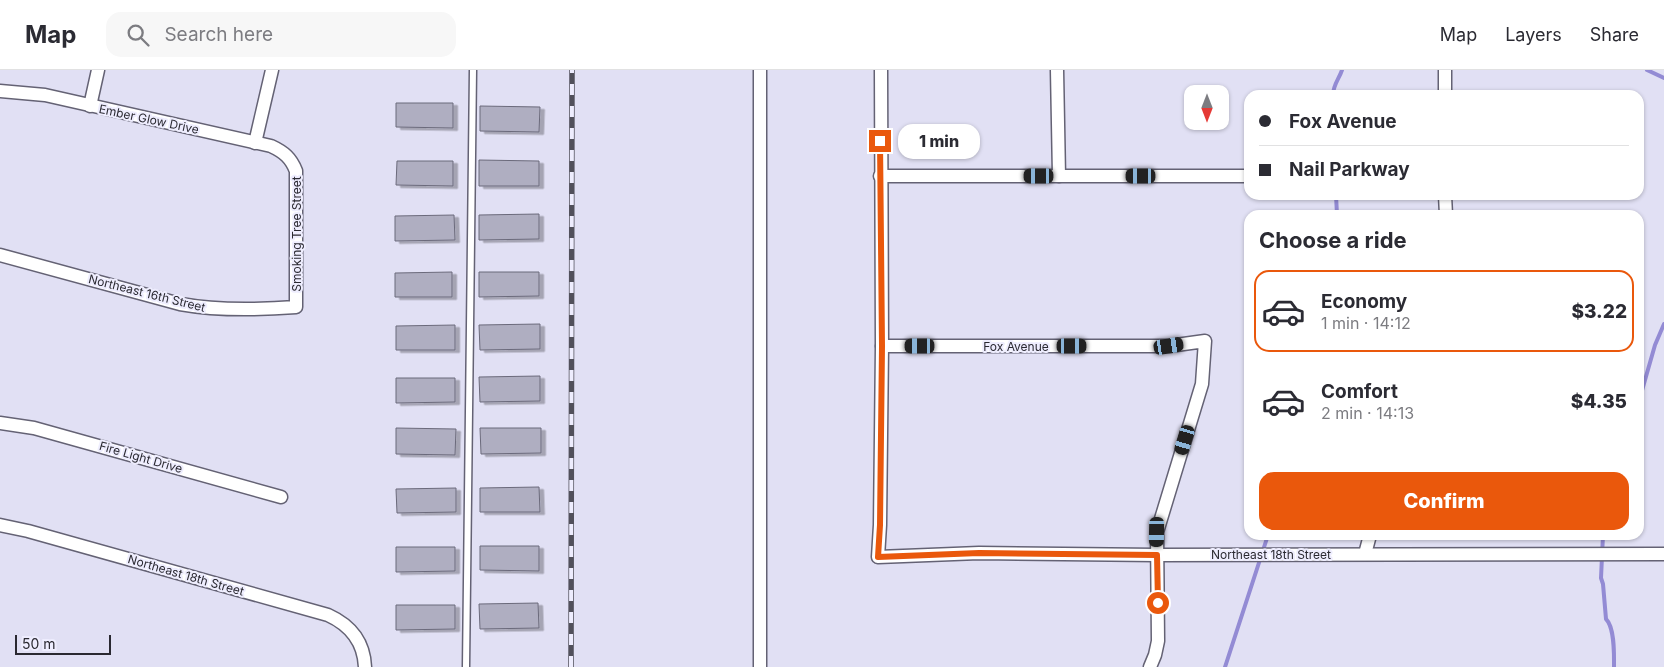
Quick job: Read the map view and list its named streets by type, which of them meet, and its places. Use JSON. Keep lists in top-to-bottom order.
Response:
{
  "streets": {
    "street": [
      "Ember Glow Drive",
      "Smoking Tree Street",
      "Northeast 16th Street",
      "Fox Avenue",
      "Fire Light Drive",
      "Northeast 18th Street"
    ]
  },
  "crossings": [
    ["Ember Glow Drive", "Smoking Tree Street"],
    ["Smoking Tree Street", "Northeast 16th Street"],
    ["Fox Avenue", "Northeast 18th Street"]
  ],
  "scale_bar": "50 m",
  "north": "bottom",
  "page": {
    "header": "Map",
    "search": "Search here",
    "nav": ["Map", "Layers", "Share"],
    "banner": ["Fox Avenue", "Nail Parkway"],
    "bubble": "1 min",
    "heading": "Choose a ride",
    "list": [
      {
        "name": "Economy",
        "note": "1 min · 14:12",
        "value": "$3.22"
      },
      {
        "name": "Comfort",
        "note": "2 min · 14:13",
        "value": "$4.35"
      }
    ],
    "buttons": "Confirm",
    "scale": "50 m"
  }
}
